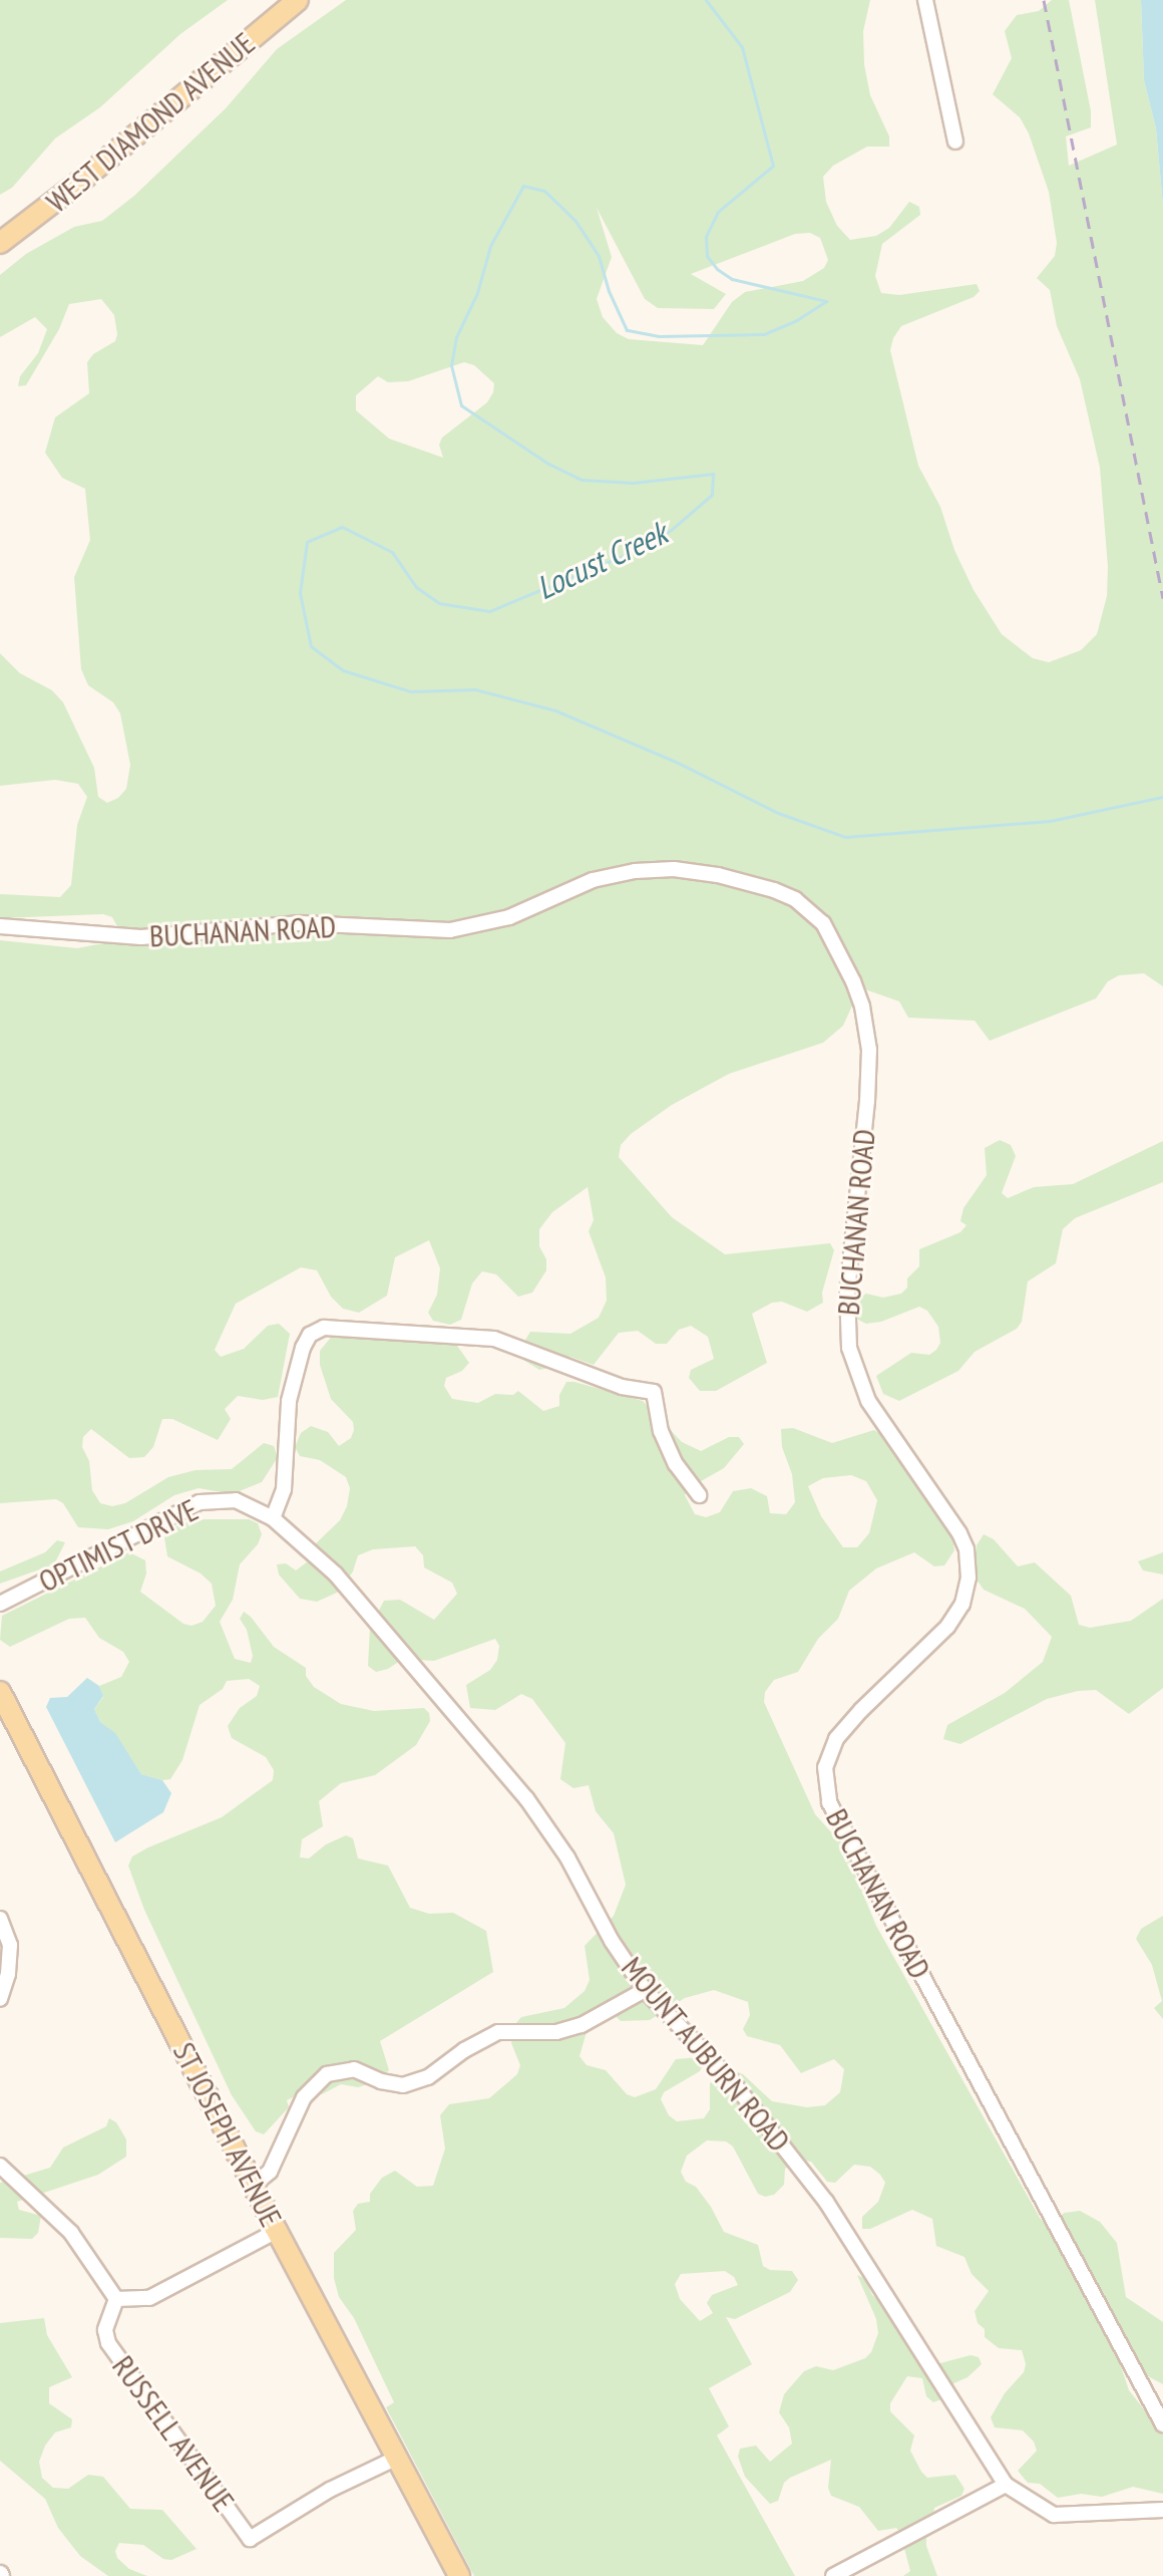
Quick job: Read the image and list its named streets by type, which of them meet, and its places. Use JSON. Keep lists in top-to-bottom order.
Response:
{
  "streets": {
    "main road": ["WEST DIAMOND AVENUE", "ST JOSEPH AVENUE"],
    "street": [
      "BUCHANAN ROAD",
      "OPTIMIST DRIVE",
      "MOUNT AUBURN ROAD",
      "RUSSELL AVENUE"
    ]
  },
  "crossings": [
    ["OPTIMIST DRIVE", "MOUNT AUBURN ROAD"],
    ["ST JOSEPH AVENUE", "RUSSELL AVENUE"]
  ],
  "water": ["Locust Creek"]
}
